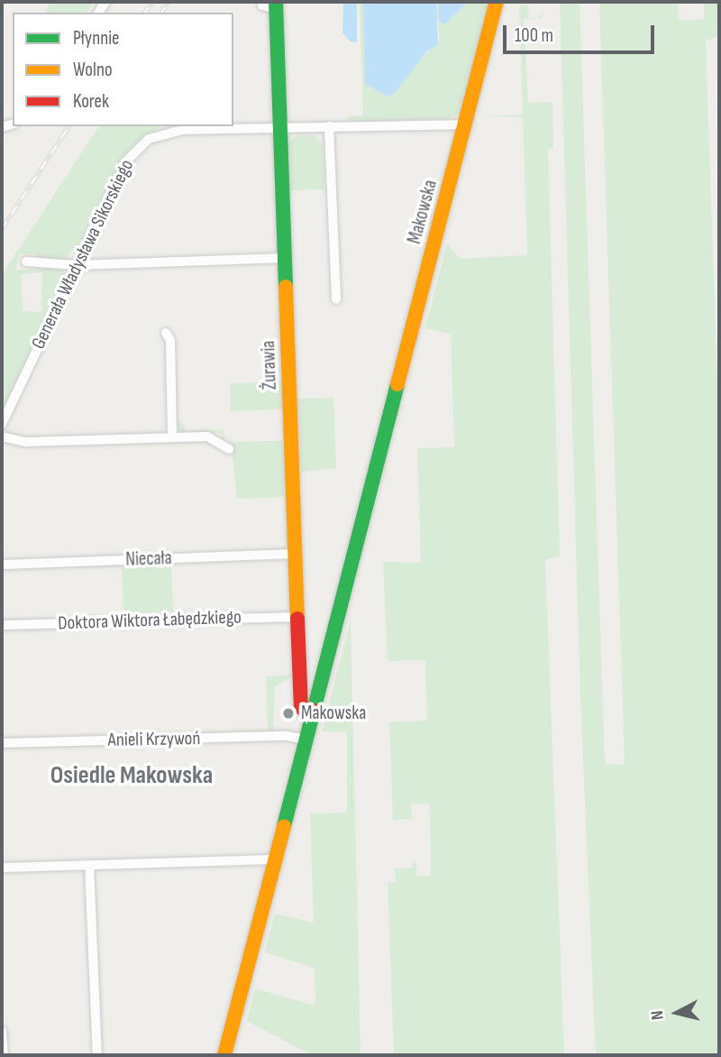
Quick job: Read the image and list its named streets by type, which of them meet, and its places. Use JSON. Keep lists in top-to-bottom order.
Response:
{
  "streets": {
    "street": [
      "Makowska",
      "Generała Władysława Sikorskiego",
      "Żurawia",
      "Niecała",
      "Doktora Wiktora Łabędzkiego",
      "Anieli Krzywoń"
    ]
  },
  "crossings": [
    ["Makowska", "Generała Władysława Sikorskiego"],
    ["Makowska", "Żurawia"],
    ["Makowska", "Anieli Krzywoń"],
    ["Generała Władysława Sikorskiego", "Żurawia"],
    ["Żurawia", "Niecała"],
    ["Żurawia", "Doktora Wiktora Łabędzkiego"]
  ],
  "districts": ["Osiedle Makowska"],
  "places": ["Makowska"],
  "legend": ["Płynnie", "Wolno", "Korek"],
  "scale_bar": "100 m",
  "north": "left"
}
